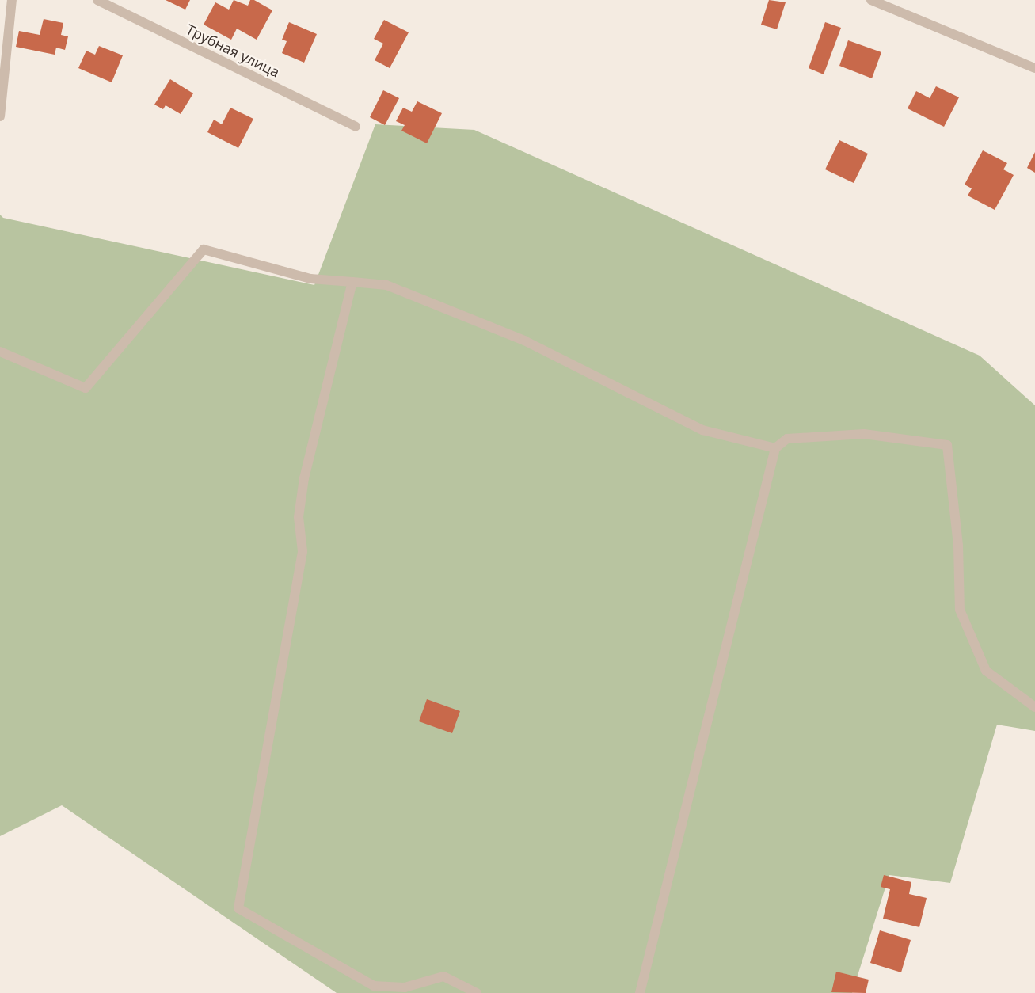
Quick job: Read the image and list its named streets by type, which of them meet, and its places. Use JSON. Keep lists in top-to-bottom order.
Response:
{
  "streets": {
    "street": ["Трубная улица"]
  }
}
